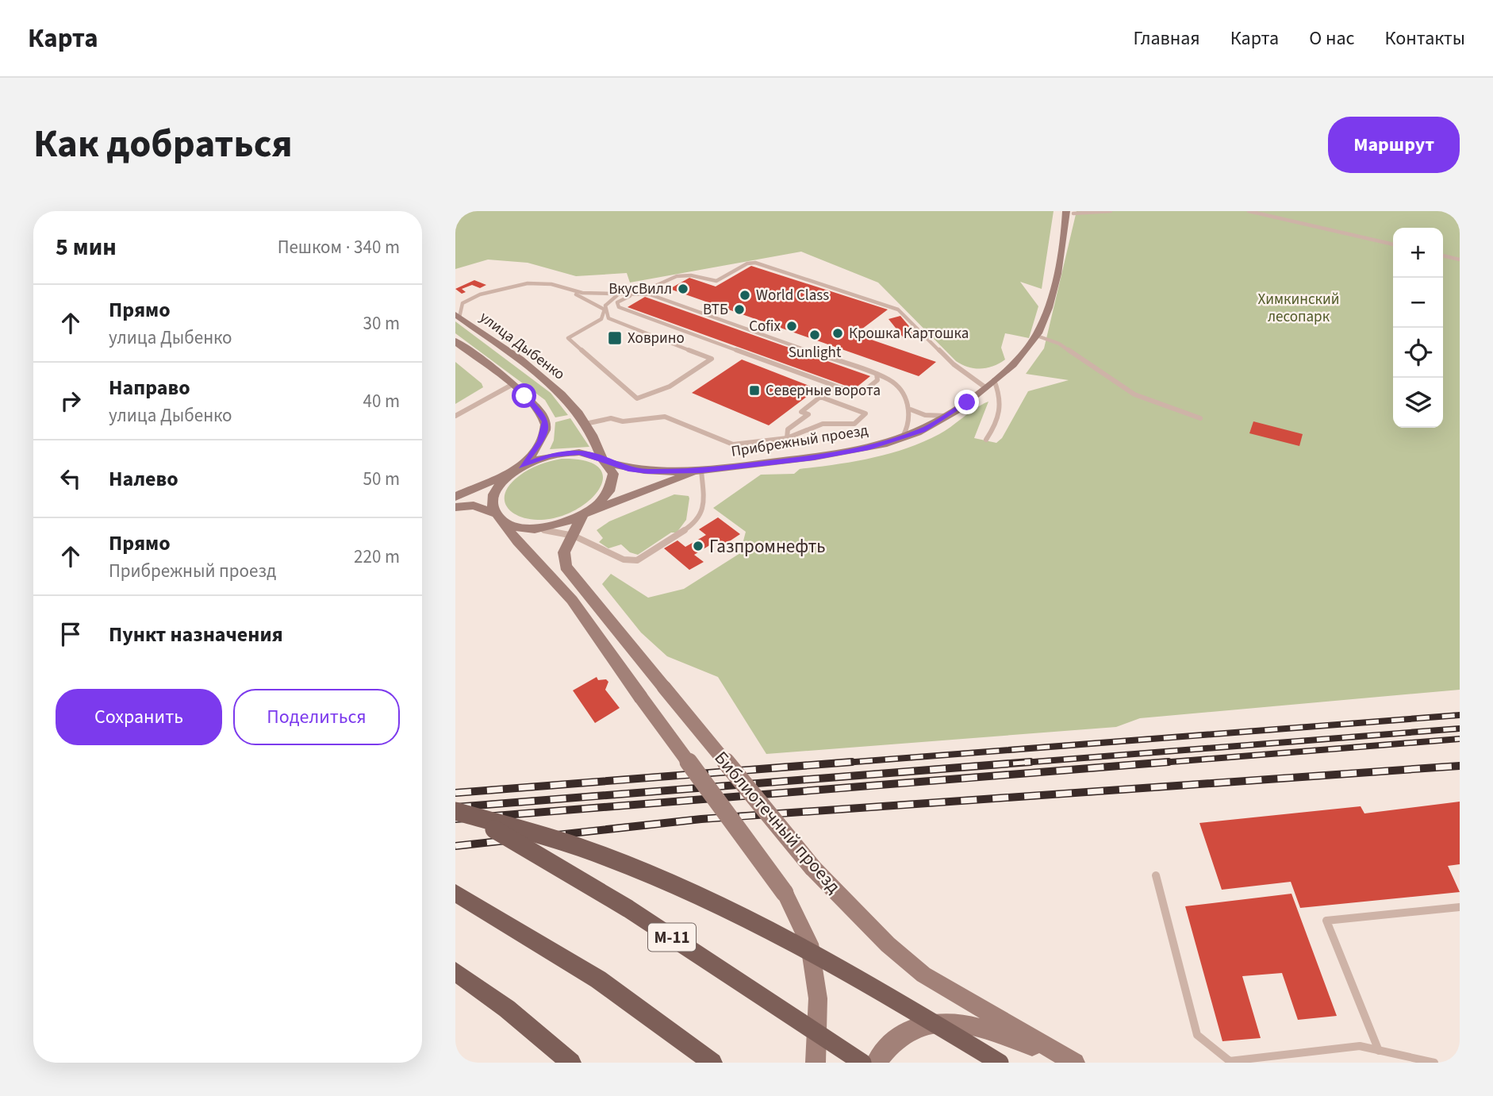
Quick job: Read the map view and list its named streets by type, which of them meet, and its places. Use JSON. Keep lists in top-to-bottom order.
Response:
{
  "streets": {
    "main road": [
      "улица Дыбенко",
      "Прибрежный проезд",
      "Библиотечный проезд",
      "М-11"
    ]
  },
  "crossings": [
    ["улица Дыбенко", "Прибрежный проезд"],
    ["улица Дыбенко", "Библиотечный проезд"],
    ["Прибрежный проезд", "Библиотечный проезд"]
  ],
  "parks": ["Химкинский лесопарк"],
  "places": {
    "other": [
      "ВкусВилл",
      "World Class",
      "ВТБ",
      "Cofix",
      "Крошка Картошка",
      "Sunlight",
      "Газпромнефть"
    ],
    "transit": ["Ховрино", "Северные ворота"]
  },
  "page": {
    "header": "Карта",
    "nav": [
      "Главная",
      "Карта",
      "О нас",
      "Контакты"
    ],
    "title": "Как добраться",
    "buttons": [
      "Маршрут",
      ["Сохранить", "Поделиться"]
    ],
    "heading": ["5 мин", "Пешком · 340 m"],
    "map_buttons": ["+", "−"],
    "list": [
      ["Прямо", "улица Дыбенко", "30 m"],
      ["Направо", "улица Дыбенко", "40 m"],
      ["Налево", "50 m"],
      ["Прямо", "Прибрежный проезд", "220 m"],
      "Пункт назначения"
    ]
  }
}
